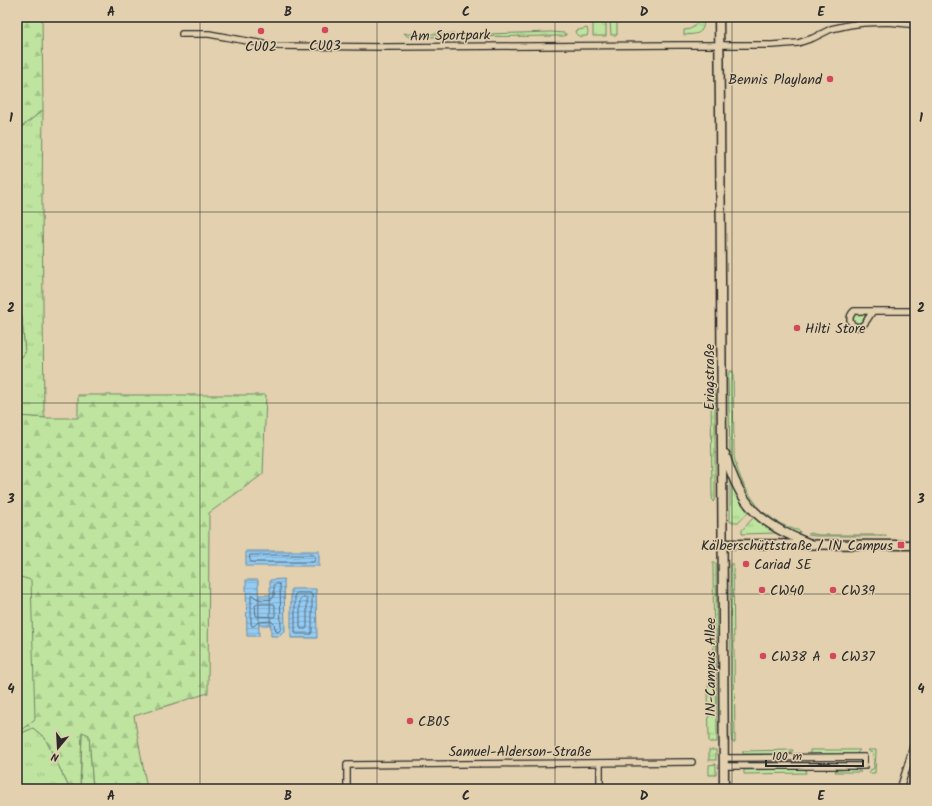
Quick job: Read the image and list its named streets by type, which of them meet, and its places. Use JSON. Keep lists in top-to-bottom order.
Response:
{
  "streets": {
    "street": [
      "Am Sportpark",
      "Eriagstraße",
      "IN-Campus Allee",
      "Samuel-Alderson-Straße"
    ]
  },
  "crossings": [
    ["Am Sportpark", "Eriagstraße"],
    ["Eriagstraße", "IN-Campus Allee"]
  ],
  "places": {
    "other": [
      "CU03",
      "CU02",
      "Bennis Playland",
      "Hilti Store",
      "Cariad SE",
      "CW40",
      "CW39",
      "CW38 A",
      "CW37",
      "CB05"
    ],
    "transit": ["Kälberschüttstraße / IN Campus"]
  },
  "scale_bar": "100 m",
  "north": "bottom",
  "grid": {
    "columns": [
      "A",
      "B",
      "C",
      "D",
      "E"
    ],
    "rows": [
      "1",
      "2",
      "3",
      "4"
    ]
  }
}
